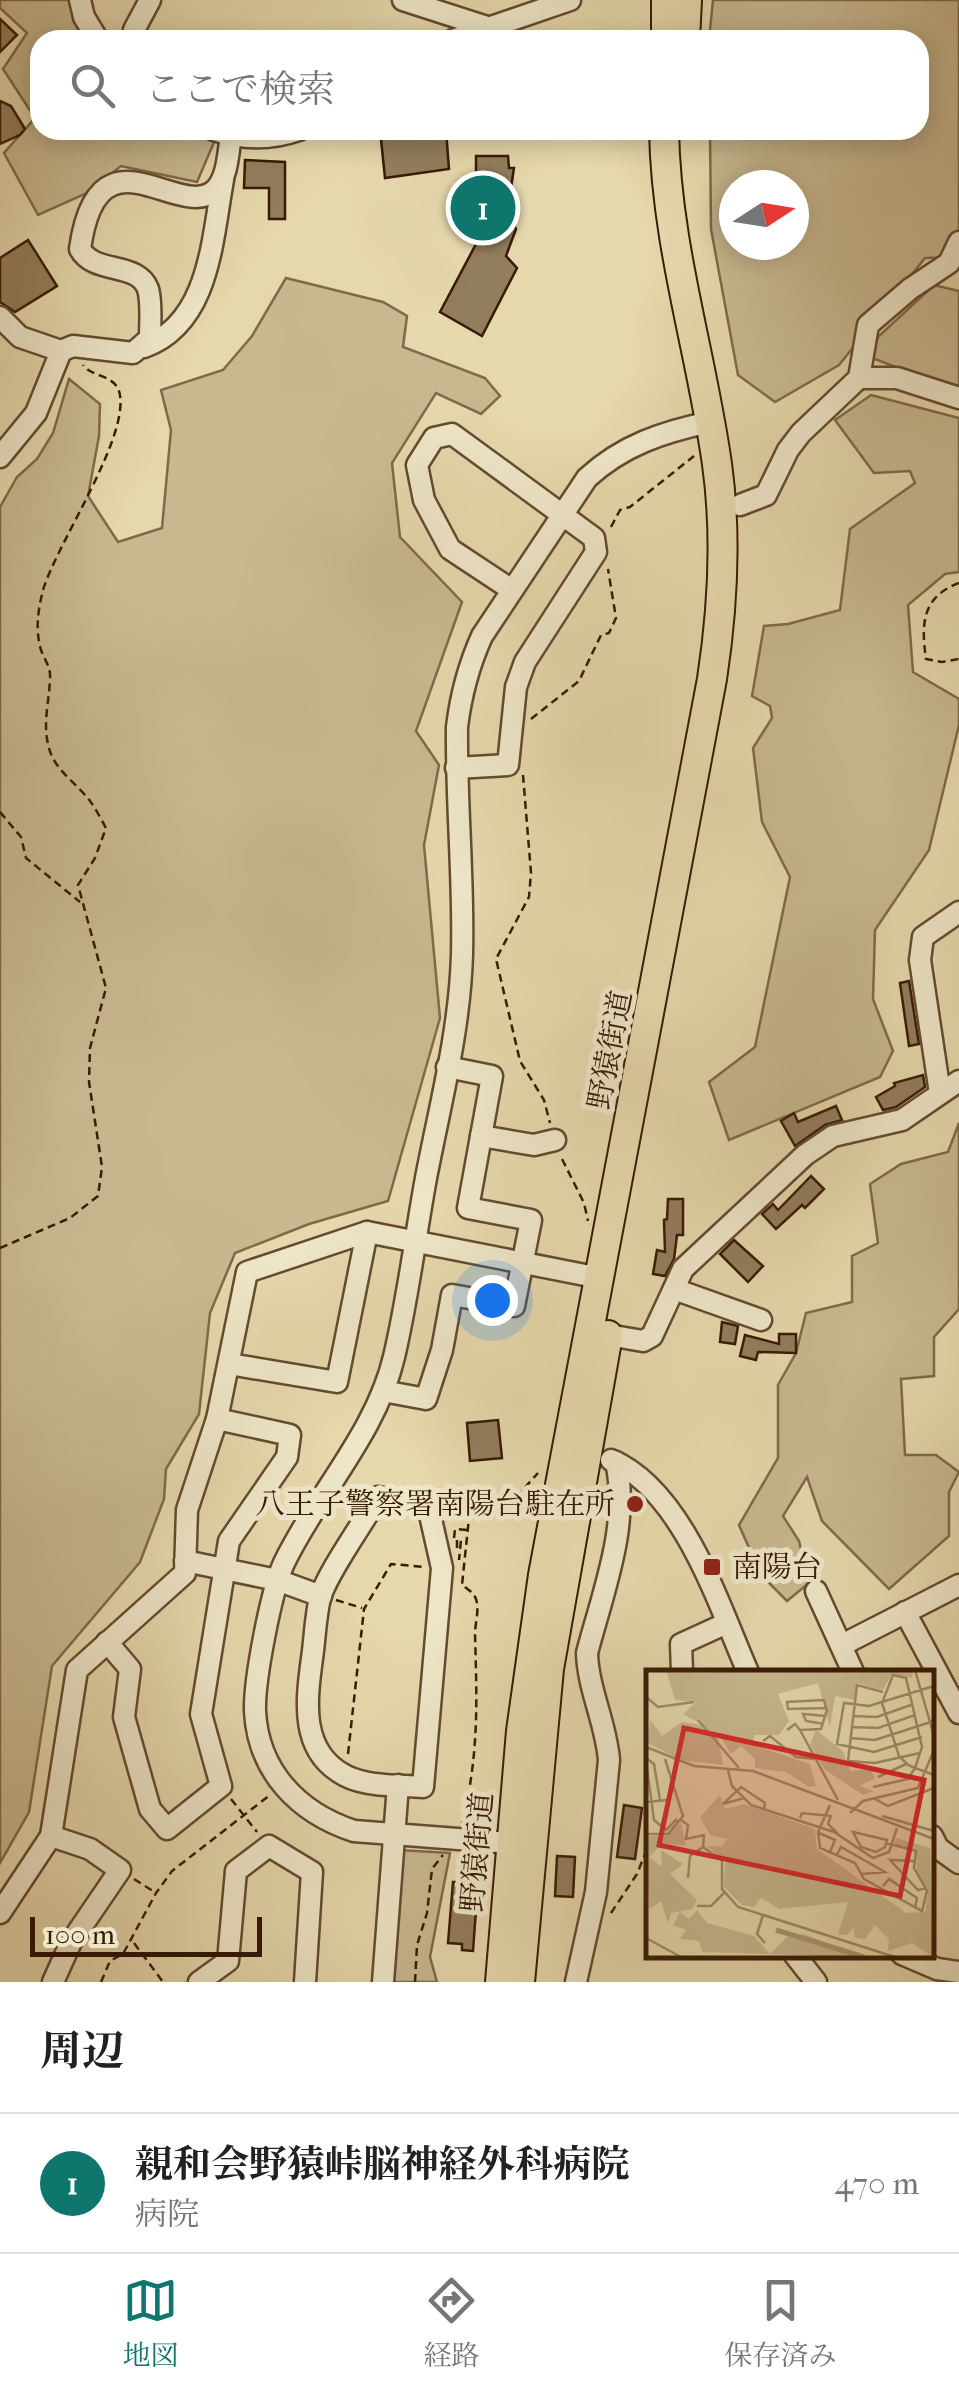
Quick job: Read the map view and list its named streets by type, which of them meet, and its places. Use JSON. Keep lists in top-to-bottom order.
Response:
{
  "streets": {
    "main road": ["野猿街道"]
  },
  "places": {
    "other": ["八王子警察署南陽台駐在所"],
    "transit": ["南陽台"]
  },
  "scale_bar": "100 m",
  "north": "right",
  "page": {
    "search": "ここで検索",
    "pins": "1",
    "scale": "100 m",
    "heading": "周辺",
    "list": [
      {
        "mark": "1",
        "name": "親和会野猿峠脳神経外科病院",
        "note": "病院",
        "value": "470 m"
      }
    ],
    "nav": ["地図", "経路", "保存済み"]
  }
}
